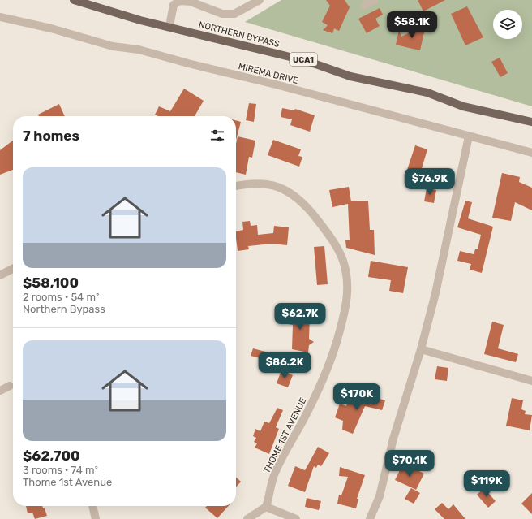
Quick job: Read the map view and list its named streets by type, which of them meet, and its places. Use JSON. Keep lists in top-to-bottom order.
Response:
{
  "streets": {
    "main road": ["NORTHERN BYPASS", "UCA1"],
    "street": ["MIREMA DRIVE", "THOME 1ST AVENUE"]
  },
  "page": {
    "price": [
      "$58.1K",
      "$76.9K",
      "$62.7K",
      "$86.2K",
      "$170K",
      "$70.1K",
      "$119K"
    ],
    "heading": "7 homes",
    "list": [
      {
        "name": "$58,100",
        "note": "2 rooms · 54 m² · Northern Bypass"
      },
      {
        "name": "$62,700",
        "note": "3 rooms · 74 m² · Thome 1st Avenue"
      }
    ]
  }
}
